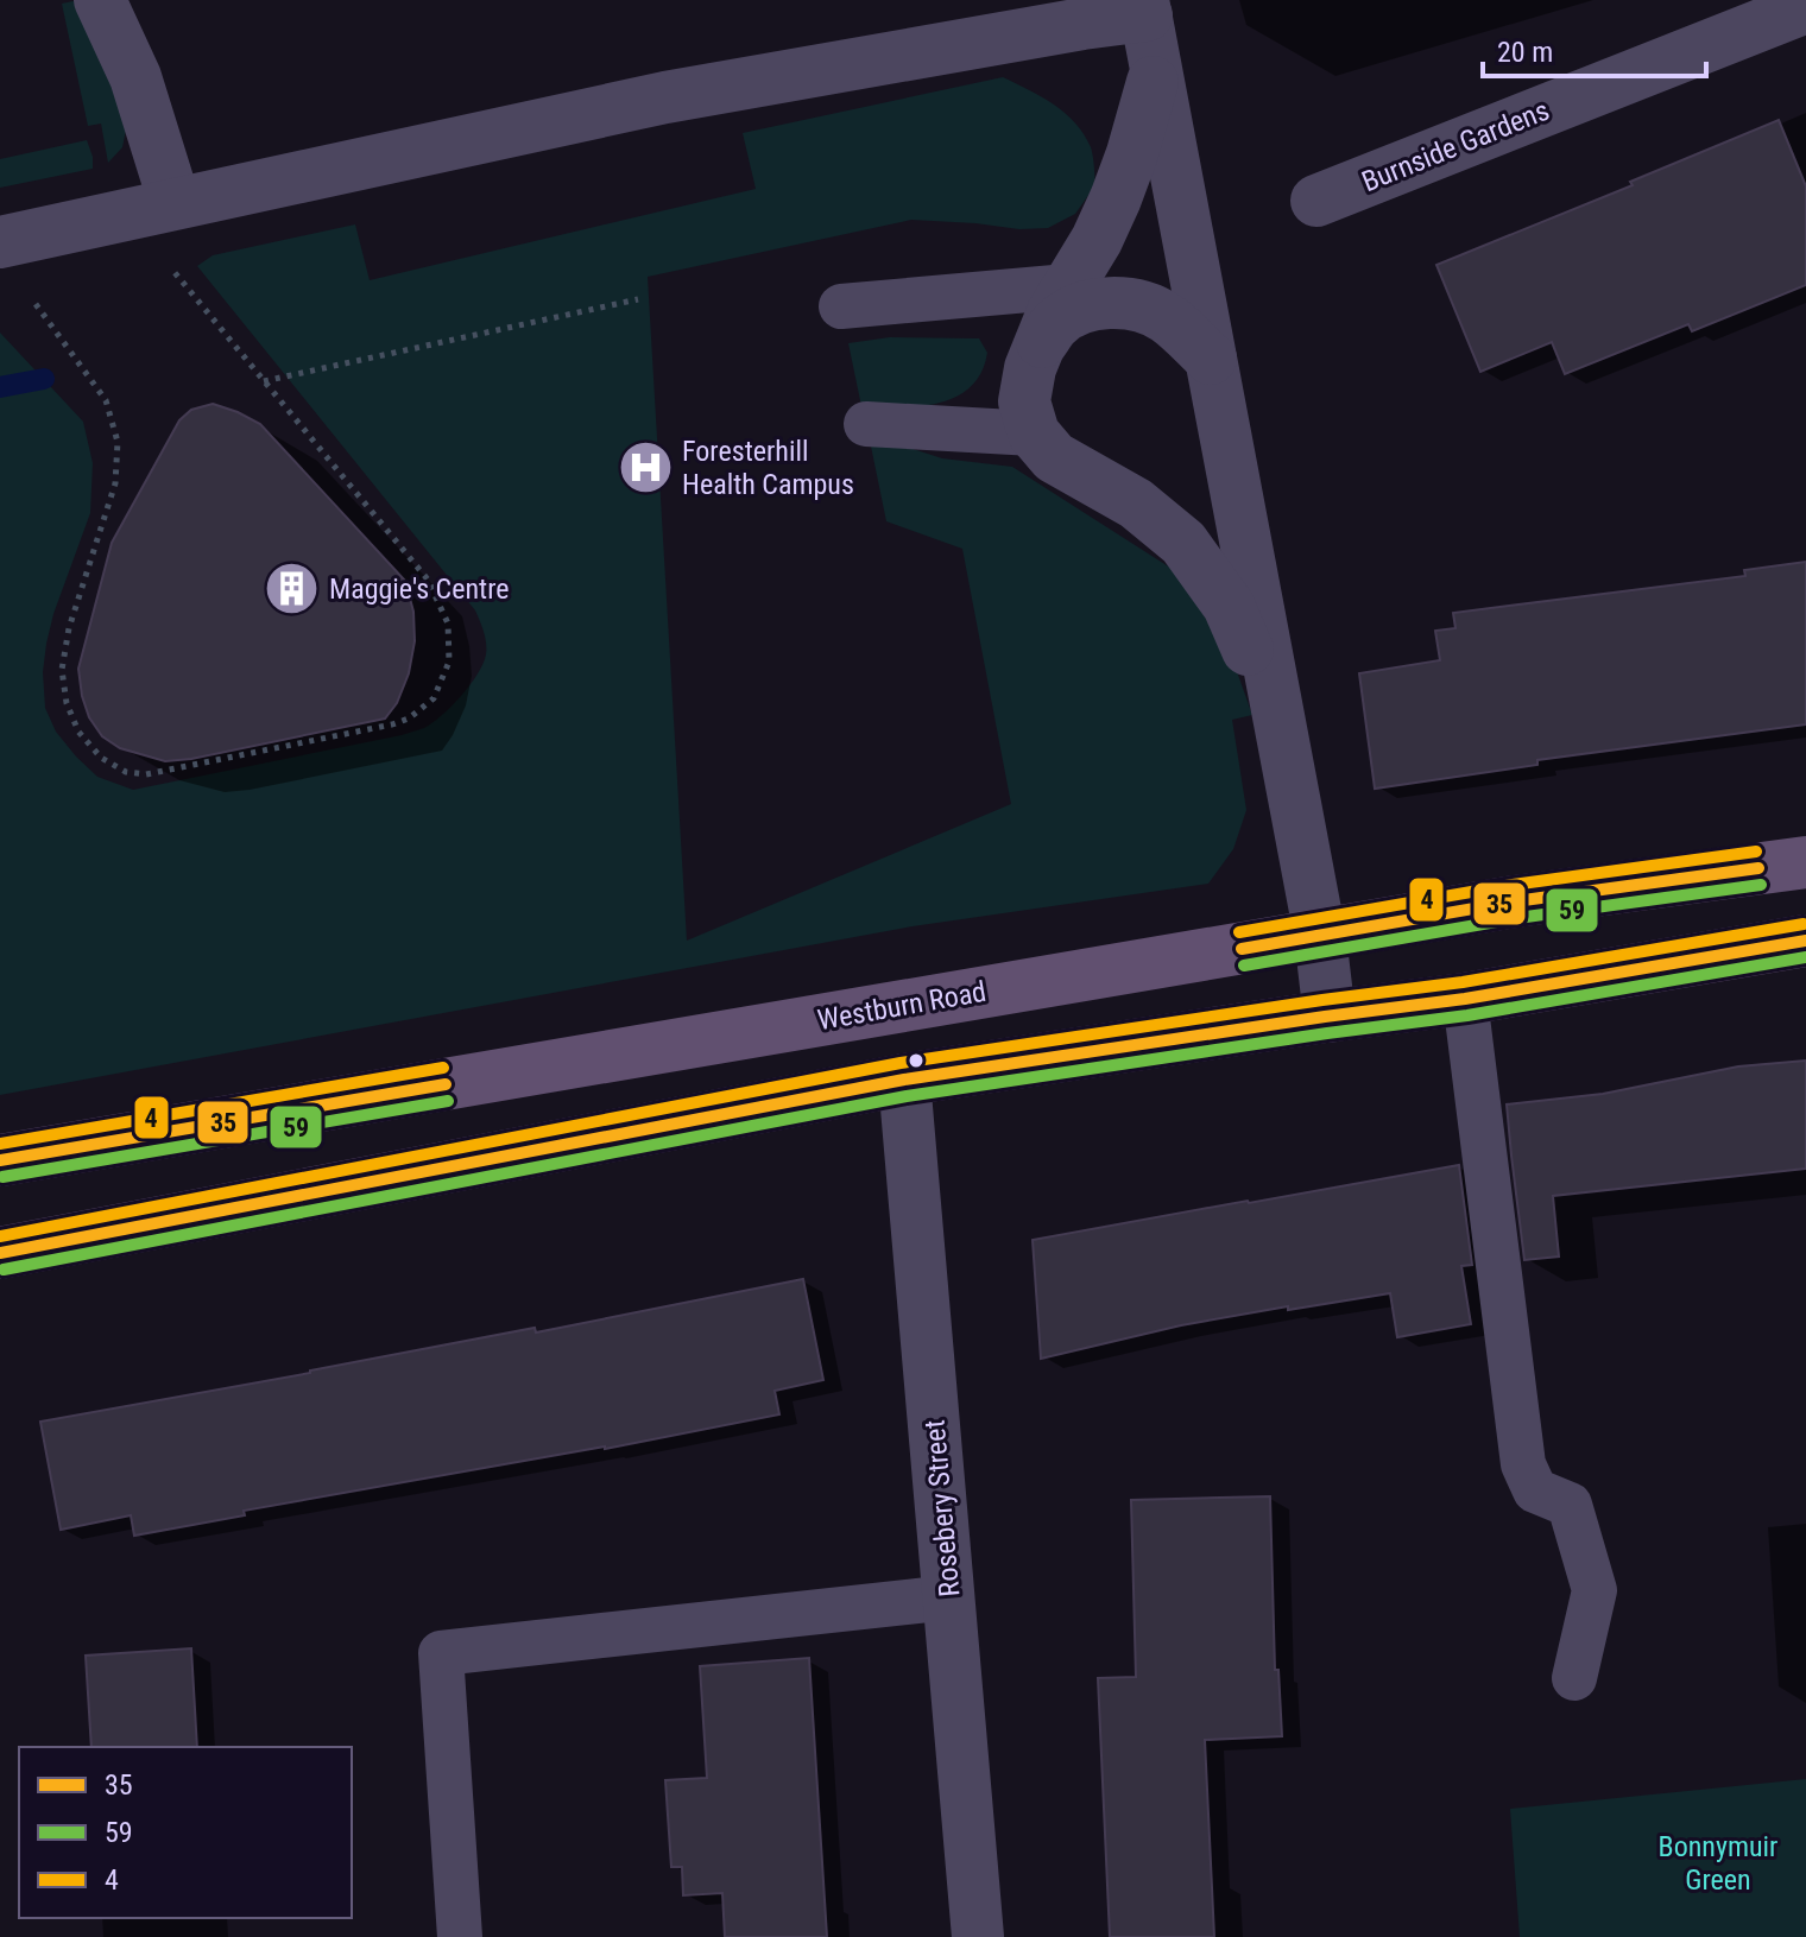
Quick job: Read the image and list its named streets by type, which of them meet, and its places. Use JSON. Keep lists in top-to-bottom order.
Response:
{
  "streets": {
    "main road": ["Westburn Road"],
    "street": ["Burnside Gardens", "Rosebery Street"]
  },
  "parks": ["Bonnymuir Green"],
  "places": {
    "hospital": ["Foresterhill Health Campus"],
    "building": ["Maggie's Centre"]
  },
  "lines": ["transit line 4", "transit line 35", "transit line 59"],
  "legend": ["35", "59", "4"],
  "scale_bar": "20 m"
}
